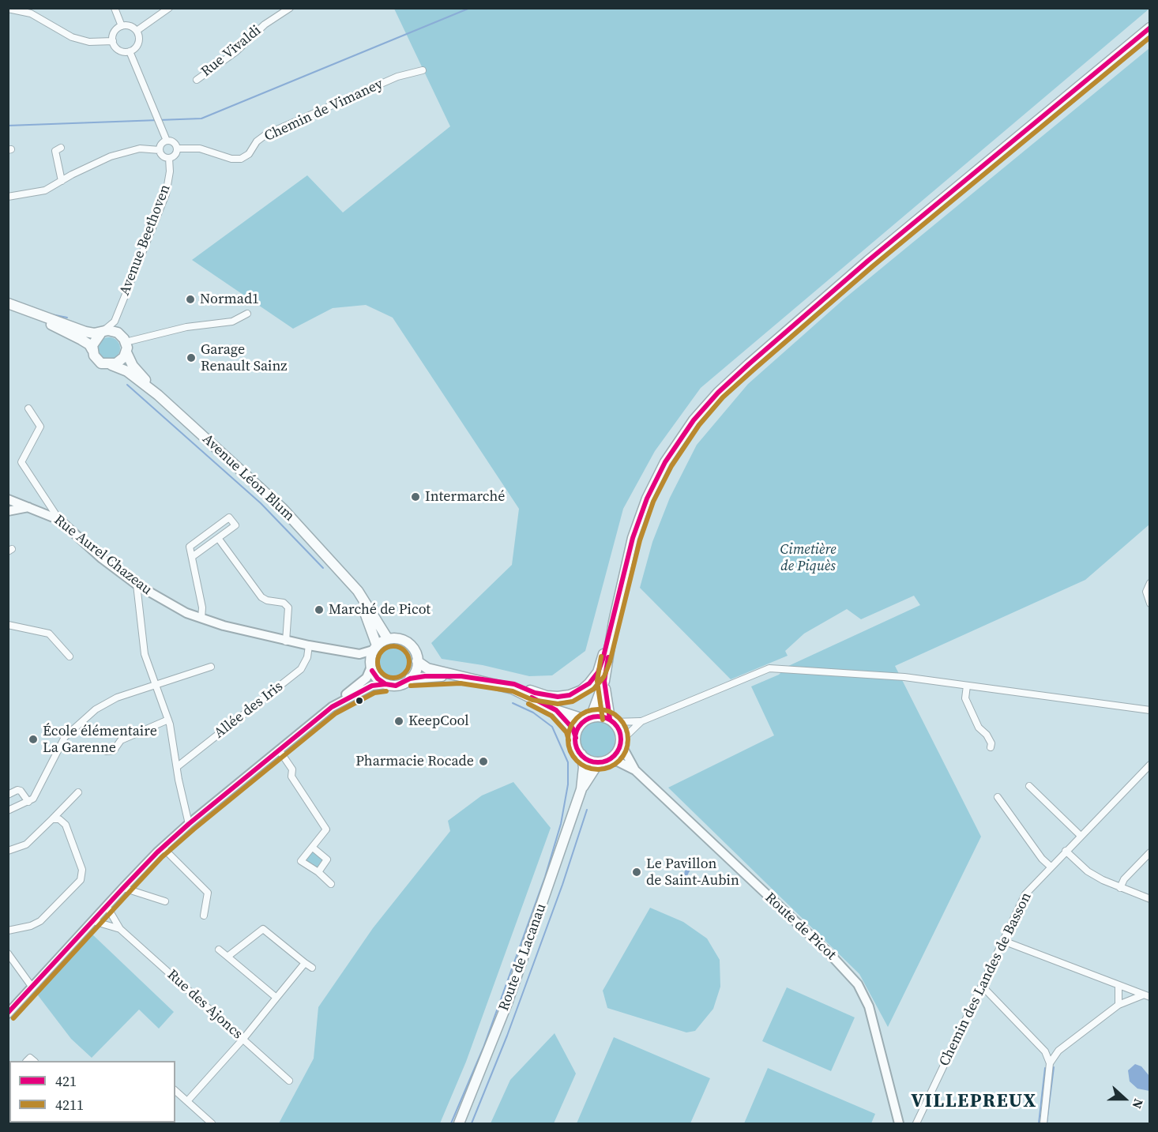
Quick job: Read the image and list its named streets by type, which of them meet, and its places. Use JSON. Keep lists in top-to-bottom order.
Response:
{
  "streets": {
    "main road": [
      "Avenue Léon Blum",
      "Rue Aurel Chazeau",
      "Route de Picot",
      "Route de Lacanau"
    ],
    "street": [
      "Rue Vivaldi",
      "Chemin de Vimaney",
      "Avenue Beethoven",
      "Allée des Iris",
      "Chemin des Landes de Basson",
      "Rue des Ajoncs"
    ]
  },
  "crossings": [
    ["Chemin de Vimaney", "Avenue Beethoven"],
    ["Avenue Beethoven", "Avenue Léon Blum"],
    ["Avenue Léon Blum", "Rue Aurel Chazeau"],
    ["Rue Aurel Chazeau", "Allée des Iris"]
  ],
  "districts": ["VILLEPREUX"],
  "parks": ["Cimetière de Piquès"],
  "places": [
    "Normad1",
    "Garage Renault Sainz",
    "Intermarché",
    "Marché de Picot",
    "KeepCool",
    "École élémentaire La Garenne",
    "Pharmacie Rocade",
    "Le Pavillon de Saint-Aubin"
  ],
  "lines": ["transit line 421", "transit line 4211"],
  "legend": ["421", "4211"],
  "north": "right"
}
